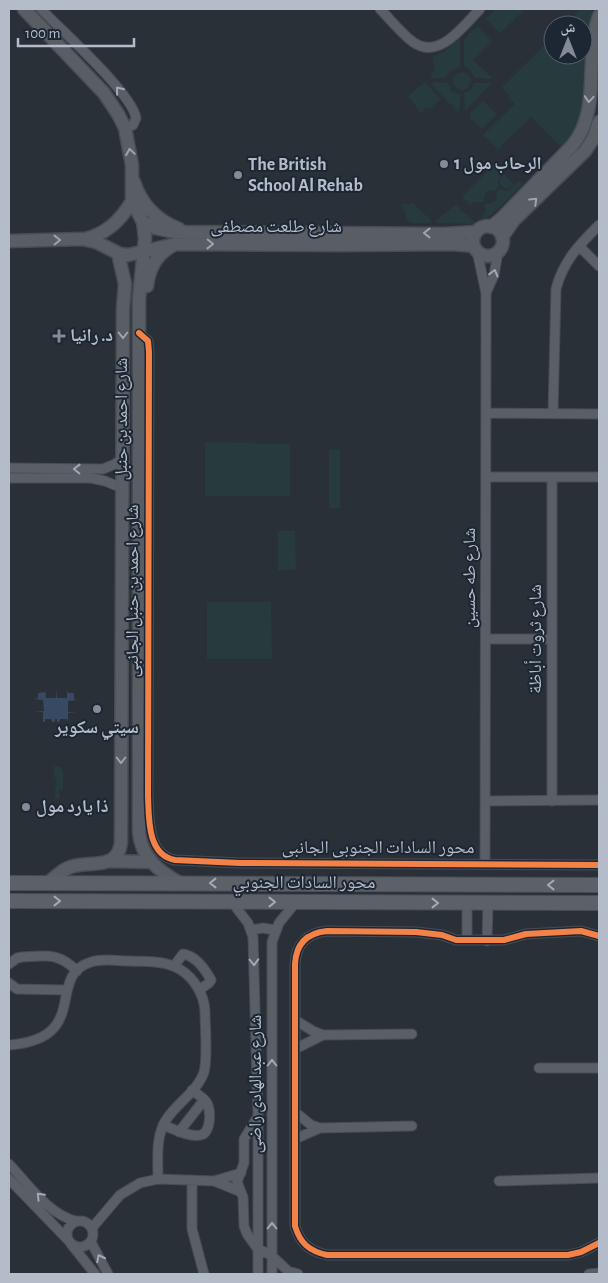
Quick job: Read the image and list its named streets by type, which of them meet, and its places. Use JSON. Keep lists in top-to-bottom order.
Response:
{
  "streets": {
    "main road": ["محور السادات الجنوبي"],
    "street": [
      "شارع طلعت مصطفى",
      "شارع احمد بن حنبل",
      "شارع طه حسين",
      "شارع احمد بن حنبل الجانبى",
      "شارع ثروت أباظة",
      "محور السادات الجنوبى الجانبى",
      "شارع عبدالهادى راضى"
    ]
  },
  "crossings": [
    ["شارع طلعت مصطفى", "شارع احمد بن حنبل"],
    ["شارع طلعت مصطفى", "شارع طه حسين"],
    ["شارع احمد بن حنبل", "شارع احمد بن حنبل الجانبى"],
    ["شارع احمد بن حنبل", "محور السادات الجنوبى الجانبى"],
    ["شارع احمد بن حنبل", "محور السادات الجنوبي"],
    ["شارع طه حسين", "محور السادات الجنوبى الجانبى"],
    ["شارع احمد بن حنبل الجانبى", "محور السادات الجنوبى الجانبى"],
    ["محور السادات الجنوبي", "شارع عبدالهادى راضى"]
  ],
  "places": {
    "other": [
      "الرحاب مول 1",
      "The British School Al Rehab",
      "سيتي سكوير",
      "ذا يارد مول"
    ],
    "health": ["د. رانيا"]
  },
  "scale_bar": "100 m",
  "north": "top"
}
